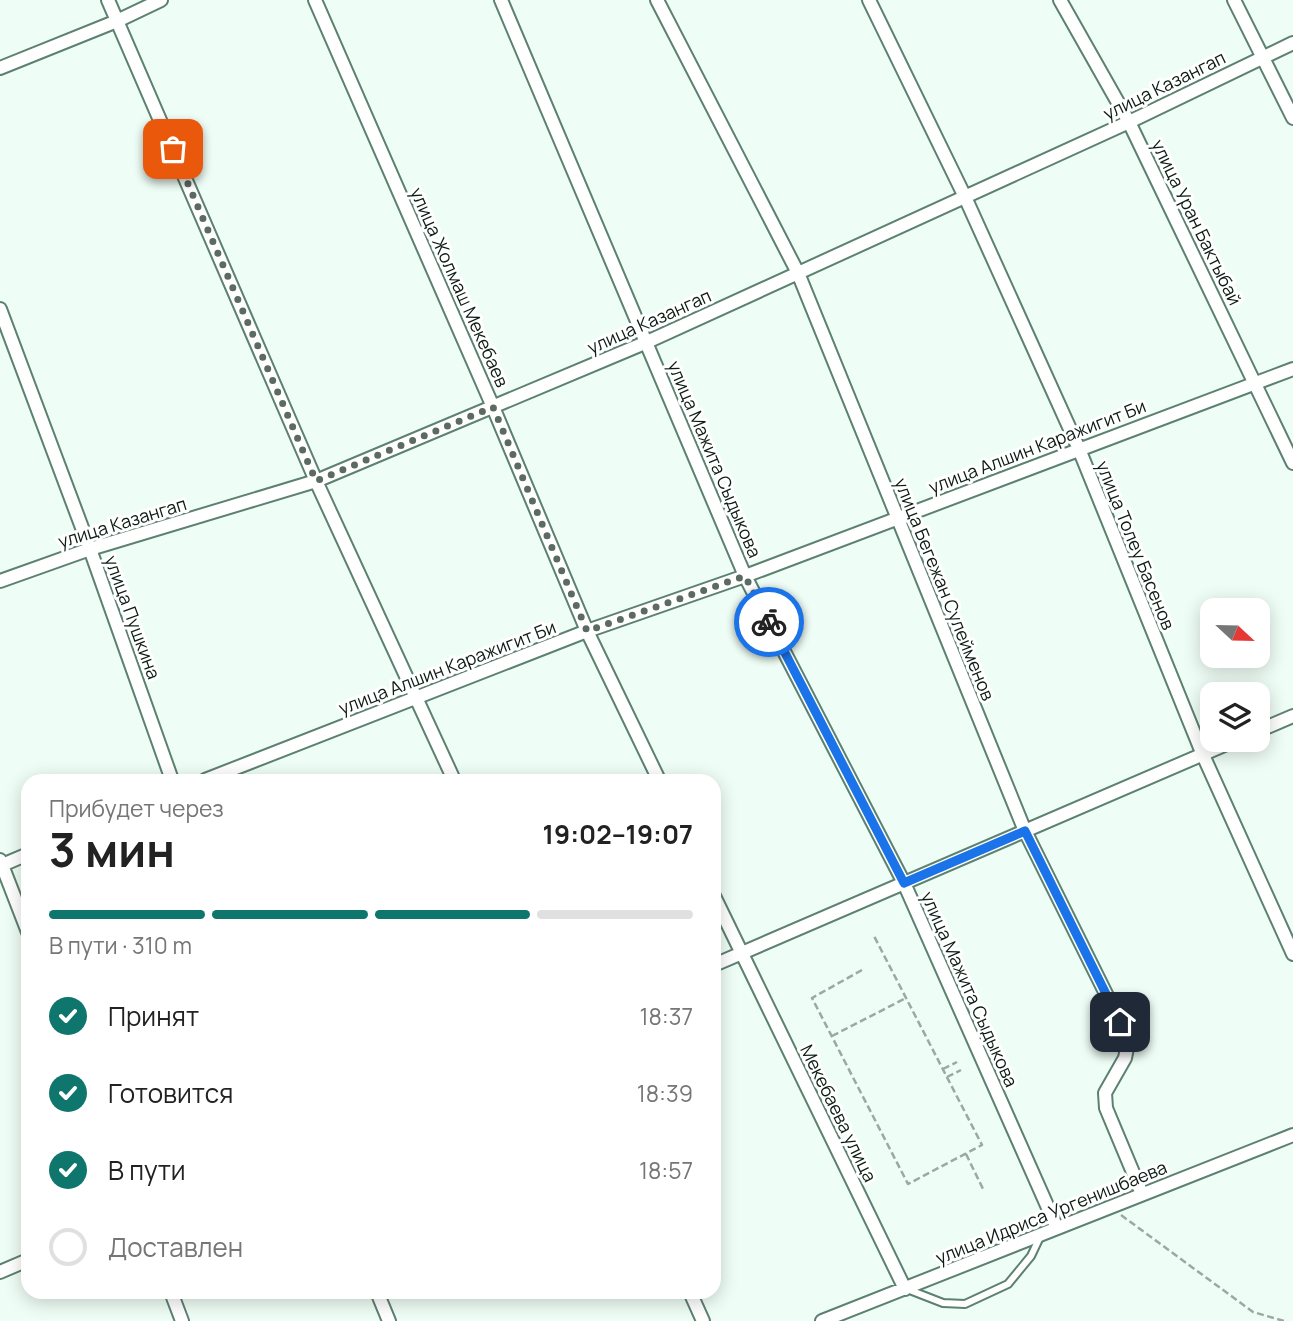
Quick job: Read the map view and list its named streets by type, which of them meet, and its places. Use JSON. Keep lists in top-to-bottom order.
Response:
{
  "streets": {
    "street": [
      "улица Казангап",
      "улица Уран Бактыбай",
      "улица Жолмаш Мекебаев",
      "улица Алшин Каражигит Би",
      "улица Мажита Сыдыкова",
      "улица Толеу Басенов",
      "улица Бегежан Сулейменов",
      "улица Пушкина",
      "Мекебаева улица",
      "улица Идриса Ургенишбаева"
    ]
  },
  "crossings": [
    ["улица Казангап", "улица Уран Бактыбай"],
    ["улица Казангап", "улица Жолмаш Мекебаев"],
    ["улица Казангап", "улица Мажита Сыдыкова"],
    ["улица Казангап", "улица Толеу Басенов"],
    ["улица Казангап", "улица Бегежан Сулейменов"],
    ["улица Казангап", "улица Пушкина"],
    ["улица Уран Бактыбай", "улица Алшин Каражигит Би"],
    ["улица Жолмаш Мекебаев", "улица Алшин Каражигит Би"],
    ["улица Алшин Каражигит Би", "улица Мажита Сыдыкова"],
    ["улица Алшин Каражигит Би", "улица Толеу Басенов"],
    ["улица Алшин Каражигит Би", "улица Бегежан Сулейменов"],
    ["улица Мажита Сыдыкова", "улица Идриса Ургенишбаева"],
    ["улица Бегежан Сулейменов", "улица Идриса Ургенишбаева"],
    ["Мекебаева улица", "улица Идриса Ургенишбаева"]
  ],
  "north": "right",
  "page": {
    "heading": ["3 мин", "Прибудет через", "19:02–19:07"],
    "bar": "В пути · 310 m",
    "list": [
      ["Принят", "18:37"],
      ["Готовится", "18:39"],
      ["В пути", "18:57"],
      "Доставлен"
    ]
  }
}
